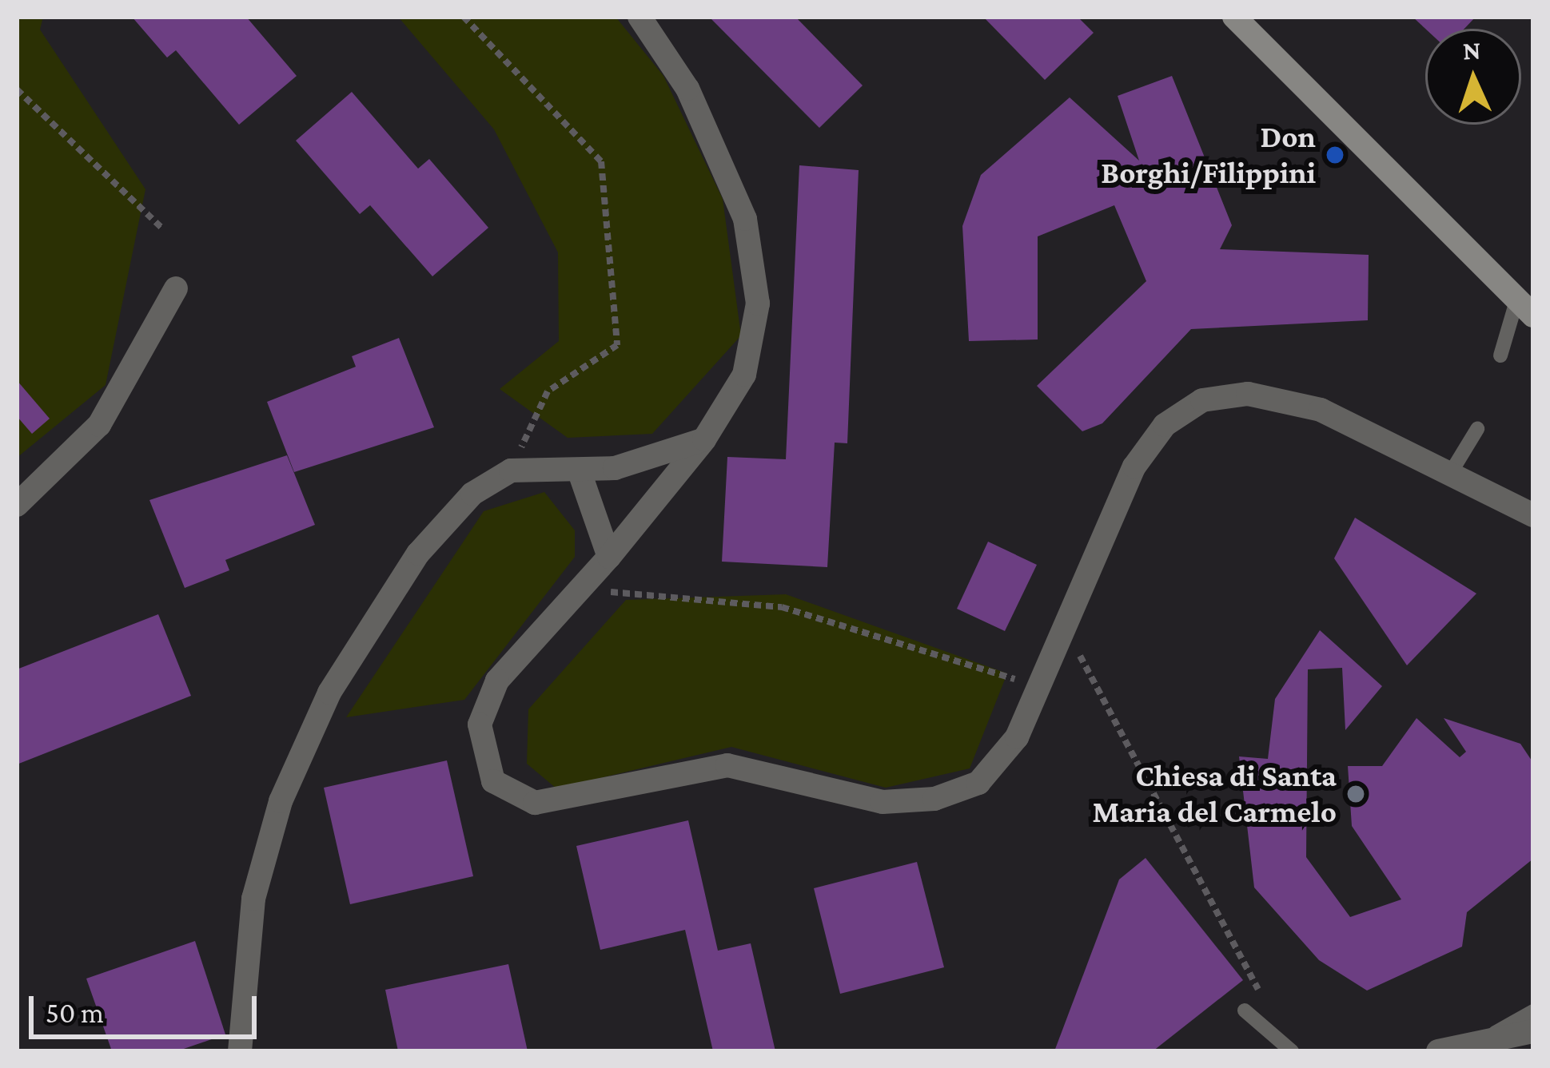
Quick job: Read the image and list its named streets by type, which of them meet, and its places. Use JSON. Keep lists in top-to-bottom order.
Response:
{
  "places": ["Don Borghi/Filippini", "Chiesa di Santa Maria del Carmelo"],
  "scale_bar": "50 m",
  "north": "top"
}
